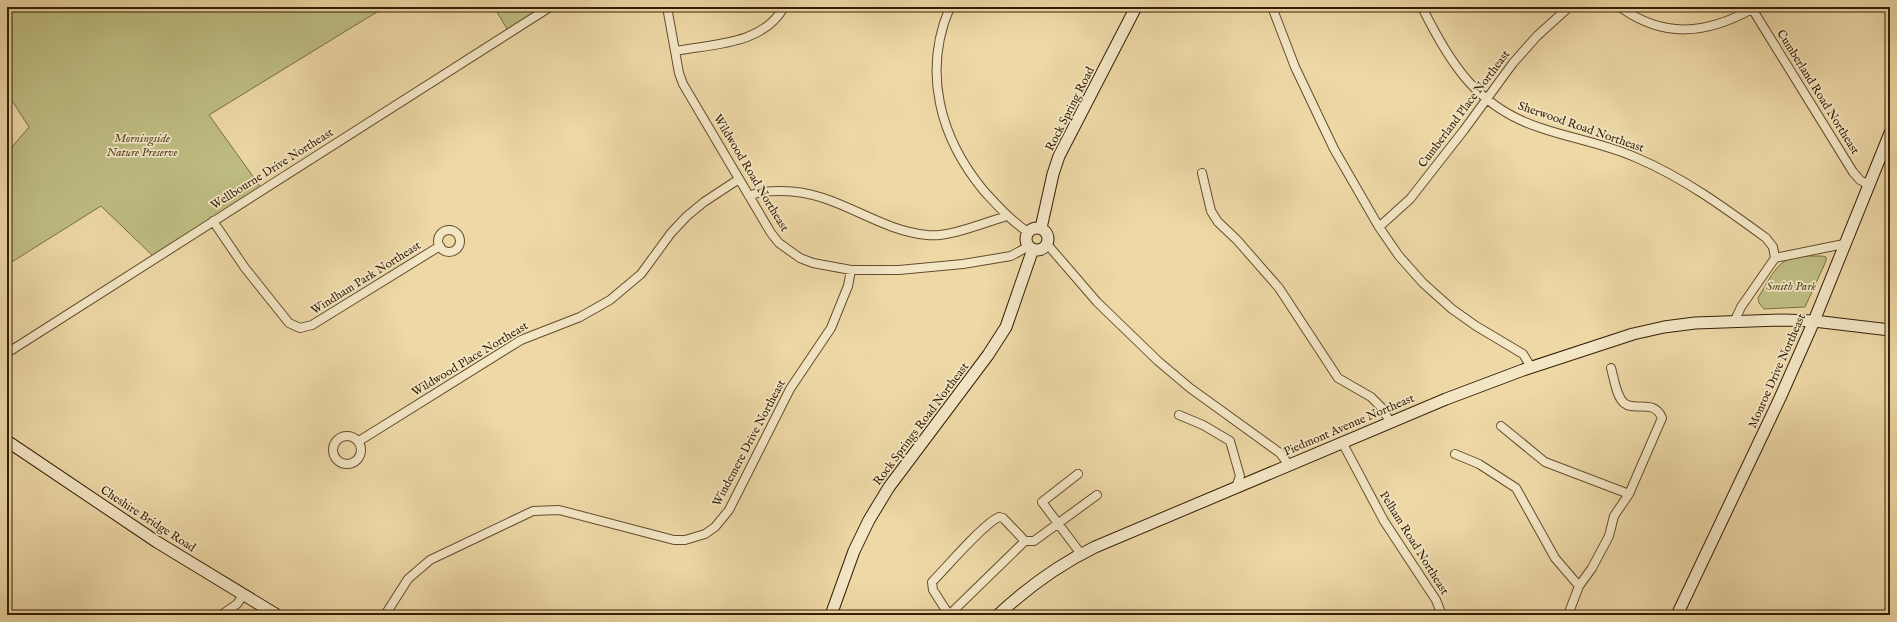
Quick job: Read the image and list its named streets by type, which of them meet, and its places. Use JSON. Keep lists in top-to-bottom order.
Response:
{
  "streets": {
    "main road": [
      "Rock Spring Road",
      "Monroe Drive Northeast",
      "Rock Springs Road Northeast",
      "Piedmont Avenue Northeast",
      "Cheshire Bridge Road"
    ],
    "street": [
      "Cumberland Road Northeast",
      "Cumberland Place Northeast",
      "Sherwood Road Northeast",
      "Wellbourne Drive Northeast",
      "Wildwood Road Northeast",
      "Windham Park Northeast",
      "Wildwood Place Northeast",
      "Windemere Drive Northeast",
      "Pelham Road Northeast"
    ]
  },
  "crossings": [
    ["Cumberland Road Northeast", "Monroe Drive Northeast"],
    ["Rock Spring Road", "Wildwood Road Northeast"],
    ["Rock Spring Road", "Rock Springs Road Northeast"],
    ["Cumberland Place Northeast", "Sherwood Road Northeast"],
    ["Wellbourne Drive Northeast", "Windham Park Northeast"],
    ["Wildwood Road Northeast", "Wildwood Place Northeast"],
    ["Wildwood Road Northeast", "Rock Springs Road Northeast"],
    ["Wildwood Road Northeast", "Windemere Drive Northeast"],
    ["Monroe Drive Northeast", "Piedmont Avenue Northeast"],
    ["Piedmont Avenue Northeast", "Pelham Road Northeast"]
  ],
  "parks": ["Morningside Nature Preserve", "Smith Park"]
}
